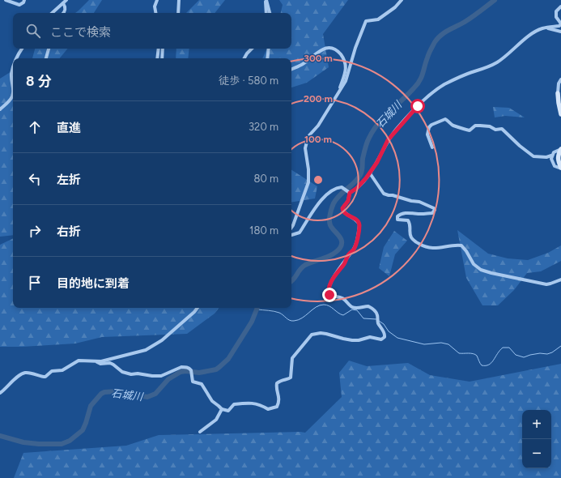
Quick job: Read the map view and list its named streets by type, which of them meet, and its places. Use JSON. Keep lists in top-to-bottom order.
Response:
{
  "water": ["石城川"],
  "page": {
    "search": "ここで検索",
    "heading": ["8 分", "徒歩 · 580 m"],
    "list": [
      ["直進", "320 m"],
      ["左折", "80 m"],
      ["右折", "180 m"],
      "目的地に到着"
    ],
    "map_buttons": ["+", "−"]
  },
  "rings": ["300 m", "200 m", "100 m"]
}
